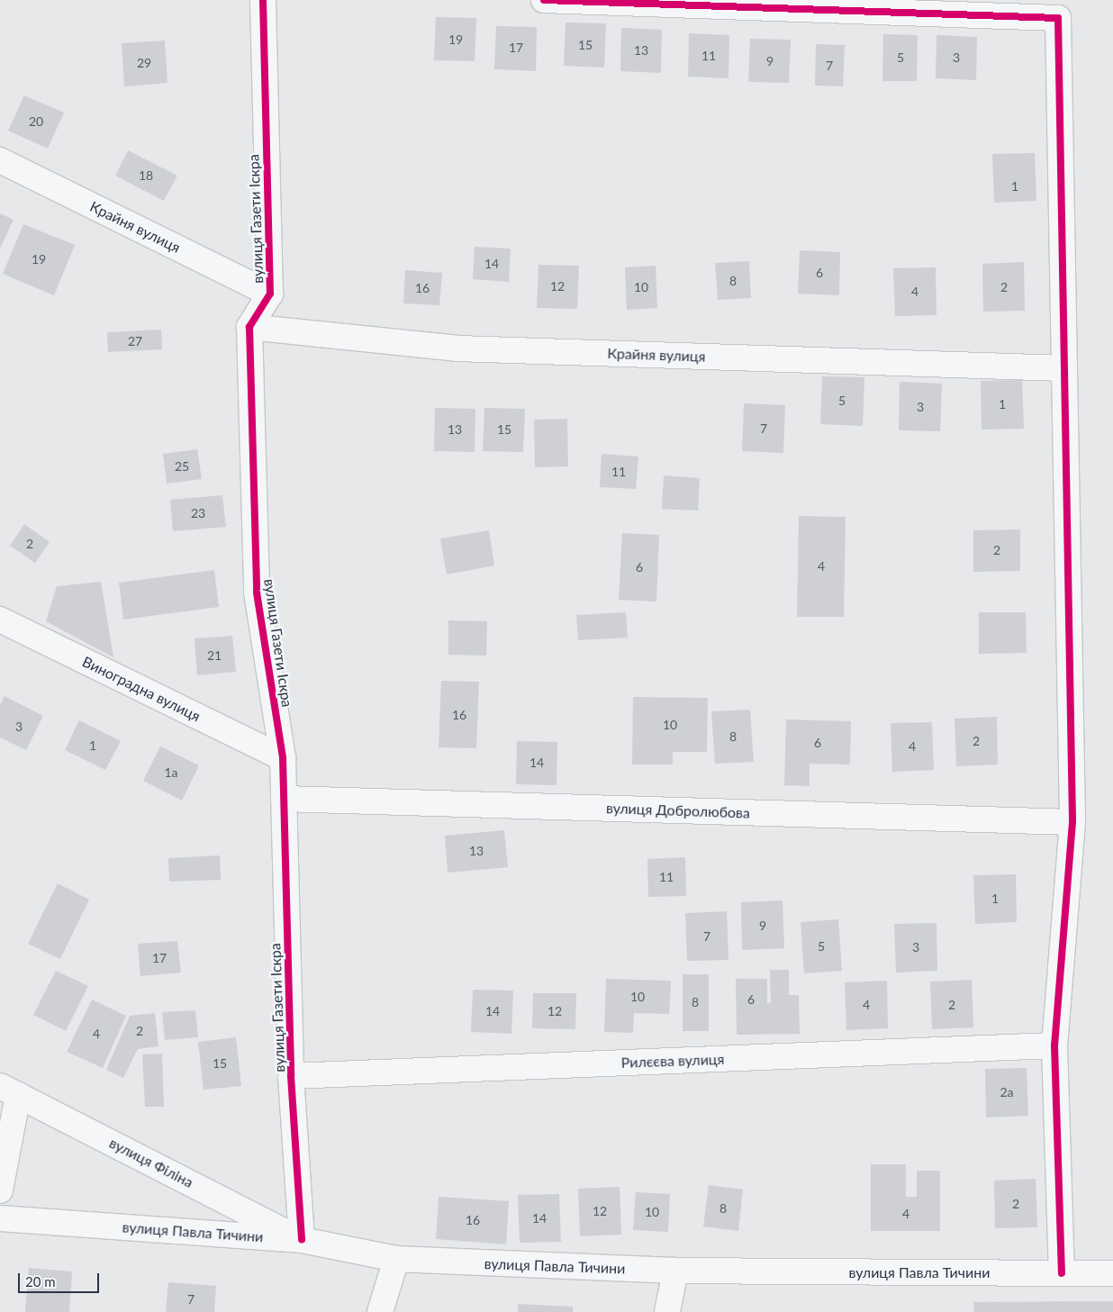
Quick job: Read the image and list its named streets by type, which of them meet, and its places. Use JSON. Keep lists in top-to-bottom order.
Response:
{
  "streets": {
    "street": [
      "вулиця Газети Іскра",
      "Крайня вулиця",
      "Виноградна вулиця",
      "вулиця Добролюбова",
      "Рилєєва вулиця",
      "вулиця Філіна",
      "вулиця Павла Тичини"
    ]
  },
  "crossings": [
    ["вулиця Газети Іскра", "Крайня вулиця"],
    ["вулиця Газети Іскра", "Виноградна вулиця"],
    ["вулиця Газети Іскра", "вулиця Добролюбова"],
    ["вулиця Газети Іскра", "Рилєєва вулиця"],
    ["вулиця Газети Іскра", "вулиця Філіна"],
    ["вулиця Газети Іскра", "вулиця Павла Тичини"],
    ["вулиця Філіна", "вулиця Павла Тичини"]
  ],
  "house_numbers": [
    "19",
    "15",
    "17",
    "13",
    "11",
    "5",
    "3",
    "9",
    "29",
    "7",
    "20",
    "18",
    "1",
    "19",
    "14",
    "6",
    "8",
    "12",
    "10",
    "2",
    "16",
    "4",
    "27",
    "5",
    "1",
    "3",
    "7",
    "13",
    "15",
    "25",
    "11",
    "23",
    "2",
    "2",
    "4",
    "6",
    "21",
    "16",
    "10",
    "3",
    "8",
    "2",
    "6",
    "1",
    "4",
    "14",
    "1а",
    "13",
    "11",
    "1",
    "9",
    "7",
    "5",
    "3",
    "17",
    "10",
    "6",
    "8",
    "4",
    "2",
    "14",
    "12",
    "2",
    "4",
    "15",
    "2а",
    "2",
    "8",
    "12",
    "10",
    "4",
    "14",
    "16",
    "7"
  ],
  "scale_bar": "20 m"
}
